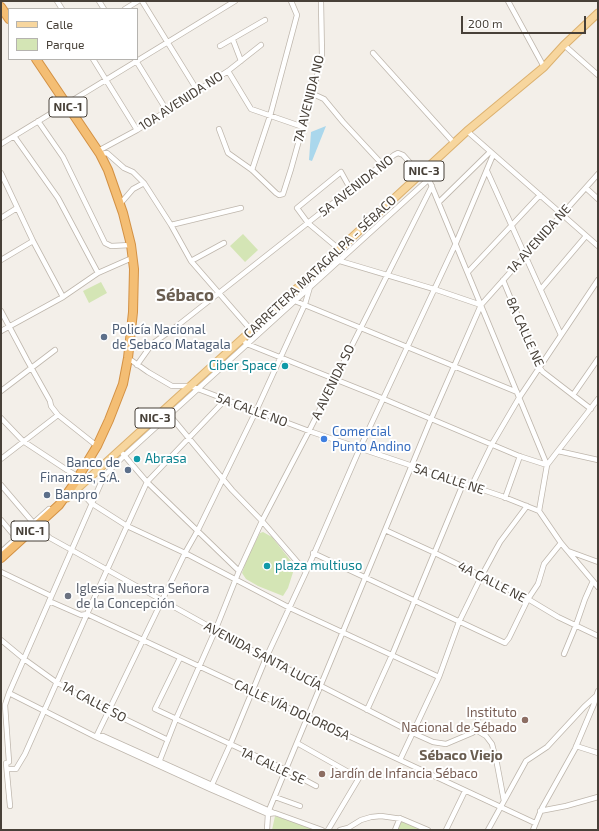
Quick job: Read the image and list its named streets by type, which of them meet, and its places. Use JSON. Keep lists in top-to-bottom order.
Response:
{
  "streets": {
    "highway": ["NIC-1"],
    "main road": ["NIC-3", "CARRETERA MATAGALPA - SÉBACO"],
    "street": [
      "7A AVENIDA NO",
      "10A AVENIDA NO",
      "5A AVENIDA NO",
      "1A AVENIDA NE",
      "8A CALLE NE",
      "A AVENIDA SO",
      "5A CALLE NO",
      "5A CALLE NE",
      "4A CALLE NE",
      "AVENIDA SANTA LUCÍA",
      "1A CALLE SO",
      "CALLE VÍA DOLOROSA",
      "1A CALLE SE"
    ]
  },
  "crossings": [
    ["10A AVENIDA NO", "NIC-1"],
    ["NIC-1", "CARRETERA MATAGALPA - SÉBACO"],
    ["NIC-1", "5A CALLE NO"],
    ["NIC-1", "AVENIDA SANTA LUCÍA"],
    ["5A AVENIDA NO", "CARRETERA MATAGALPA - SÉBACO"],
    ["5A AVENIDA NO", "5A CALLE NO"],
    ["1A AVENIDA NE", "8A CALLE NE"],
    ["1A AVENIDA NE", "5A CALLE NE"],
    ["1A AVENIDA NE", "4A CALLE NE"],
    ["1A AVENIDA NE", "AVENIDA SANTA LUCÍA"],
    ["CARRETERA MATAGALPA - SÉBACO", "5A CALLE NO"],
    ["A AVENIDA SO", "5A CALLE NO"],
    ["A AVENIDA SO", "AVENIDA SANTA LUCÍA"],
    ["A AVENIDA SO", "1A CALLE SO"],
    ["A AVENIDA SO", "CALLE VÍA DOLOROSA"],
    ["5A CALLE NO", "5A CALLE NE"]
  ],
  "districts": ["Sébaco", "Sébaco Viejo"],
  "places": [
    "Policía Nacional de Sebaco Matagala",
    "Ciber Space",
    "Comercial Punto Andino",
    "Abrasa",
    "Banco de Finanzas, S.A.",
    "Banpro",
    "plaza multiuso",
    "Iglesia Nuestra Señora de la Concepción",
    "Instituto Nacional de Sébado",
    "Jardín de Infancia Sébaco"
  ],
  "legend": ["Calle", "Parque"],
  "scale_bar": "200 m"
}
